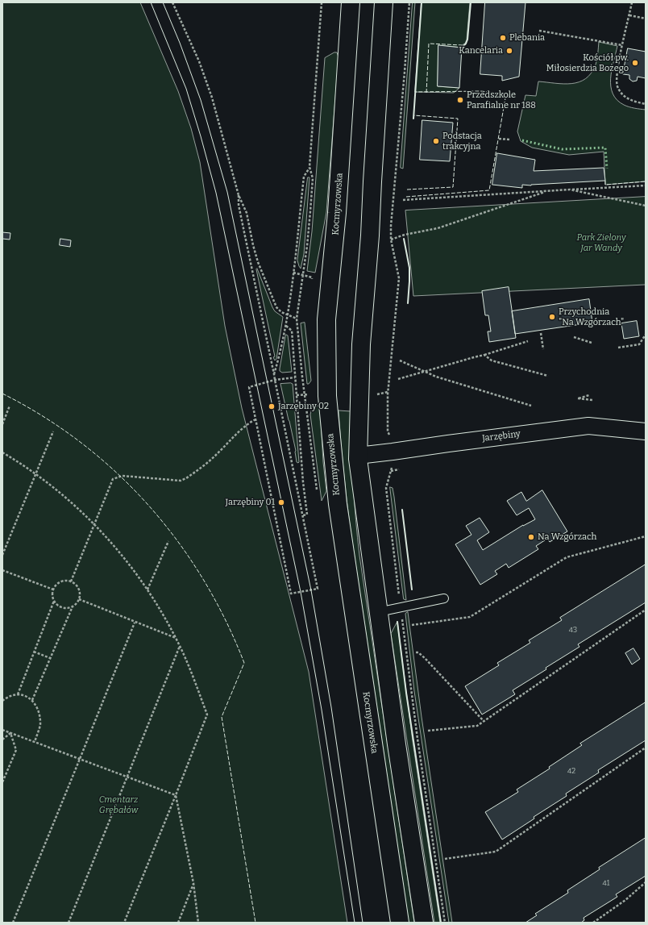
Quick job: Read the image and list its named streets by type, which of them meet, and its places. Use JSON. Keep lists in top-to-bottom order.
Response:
{
  "streets": {
    "main road": ["Kocmyrzowska"],
    "street": ["Jarzębiny"]
  },
  "parks": ["Park Zielony Jar Wandy", "Cmentarz Grębałów"],
  "places": [
    "Plebania",
    "Kancelaria",
    "Kościół pw. Miłosierdzia Bożego",
    "Przedszkole Parafialne nr 188",
    "Podstacja trakcyjna",
    "Przychodnia \"Na Wzgórzach\"",
    "Jarzębiny 02",
    "Jarzębiny 01",
    "Na Wzgórzach"
  ],
  "house_numbers": ["43", "42", "41"]
}
